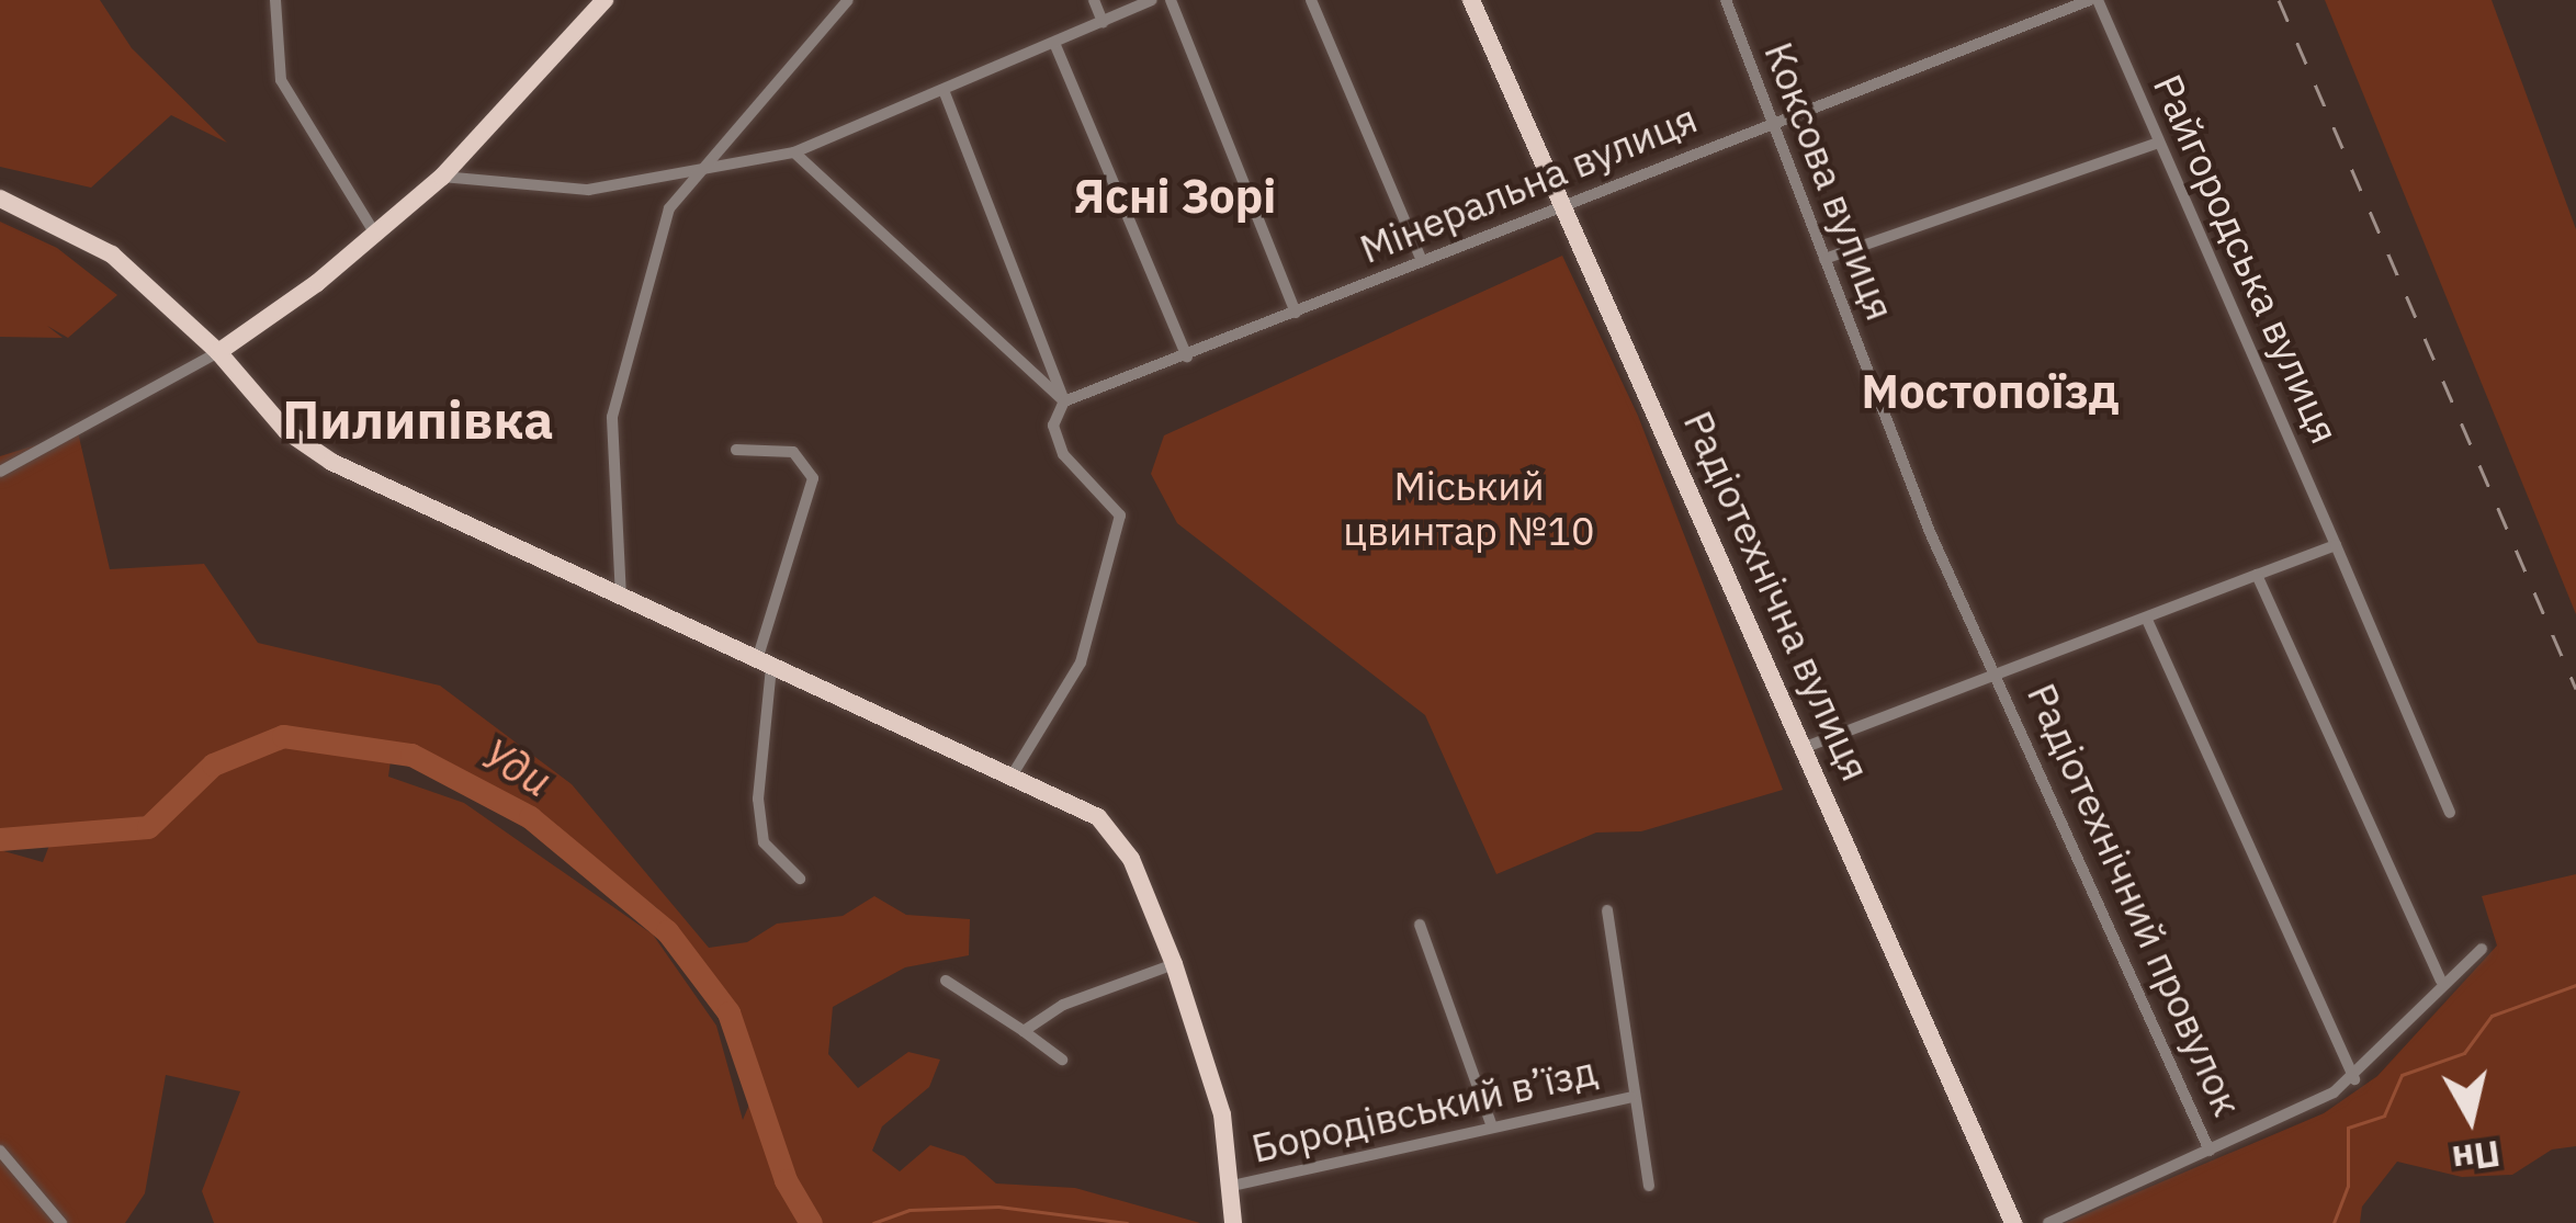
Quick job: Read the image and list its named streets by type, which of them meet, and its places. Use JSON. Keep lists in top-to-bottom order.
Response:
{
  "streets": {
    "main road": ["Радіотехнічна вулиця"],
    "street": [
      "Коксова вулиця",
      "Мінеральна вулиця",
      "Райгородська вулиця",
      "Радіотехнічний провулок",
      "Бородівський в’їзд"
    ]
  },
  "crossings": [
    ["Коксова вулиця", "Мінеральна вулиця"],
    ["Коксова вулиця", "Радіотехнічний провулок"],
    ["Мінеральна вулиця", "Райгородська вулиця"],
    ["Мінеральна вулиця", "Радіотехнічна вулиця"]
  ],
  "districts": ["Ясні Зорі", "Мостопоїзд", "Пилипівка"],
  "water": ["Уди"],
  "parks": ["Міський цвинтар №10"],
  "north": "bottom"
}
